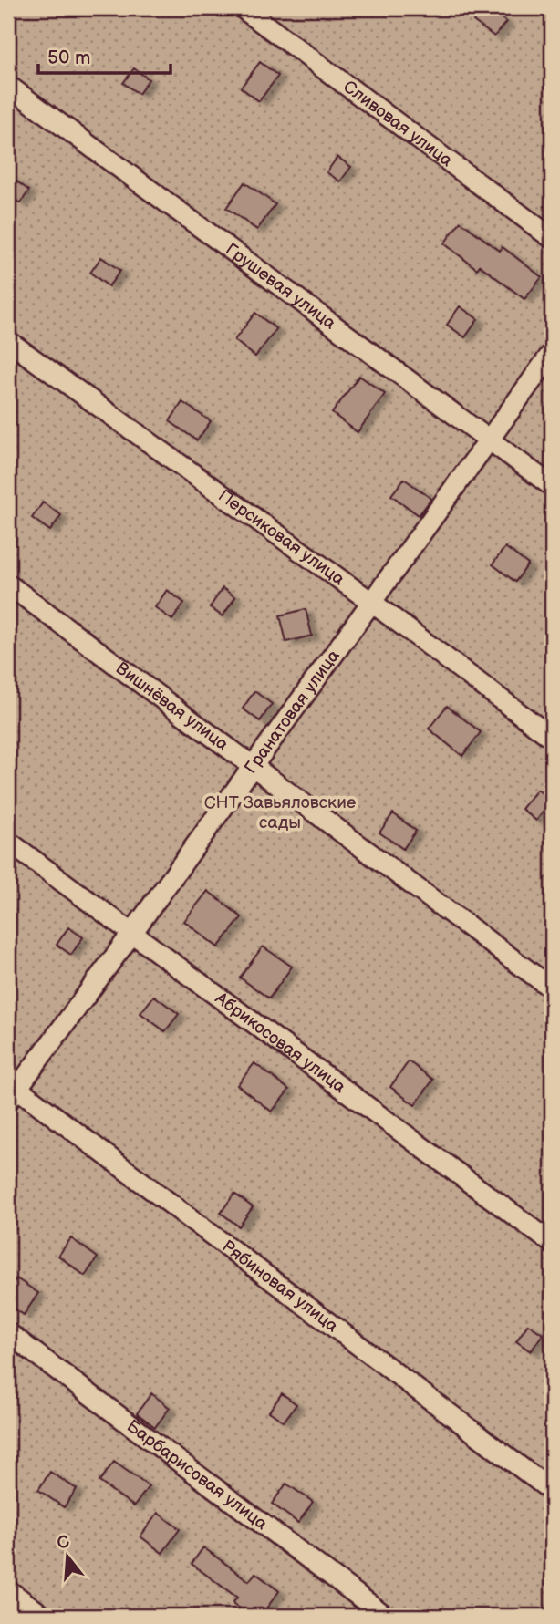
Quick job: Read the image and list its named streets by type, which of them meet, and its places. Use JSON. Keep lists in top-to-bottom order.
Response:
{
  "streets": {
    "street": [
      "Сливовая улица",
      "Грушевая улица",
      "Персиковая улица",
      "Вишнёвая улица",
      "Гранатовая улица",
      "Абрикосовая улица",
      "Рябиновая улица",
      "Барбарисовая улица"
    ]
  },
  "crossings": [
    ["Грушевая улица", "Гранатовая улица"],
    ["Персиковая улица", "Гранатовая улица"],
    ["Вишнёвая улица", "Гранатовая улица"],
    ["Гранатовая улица", "Абрикосовая улица"],
    ["Гранатовая улица", "Рябиновая улица"]
  ],
  "parks": ["СНТ Завьяловские сады"],
  "scale_bar": "50 m",
  "north": "top"
}
